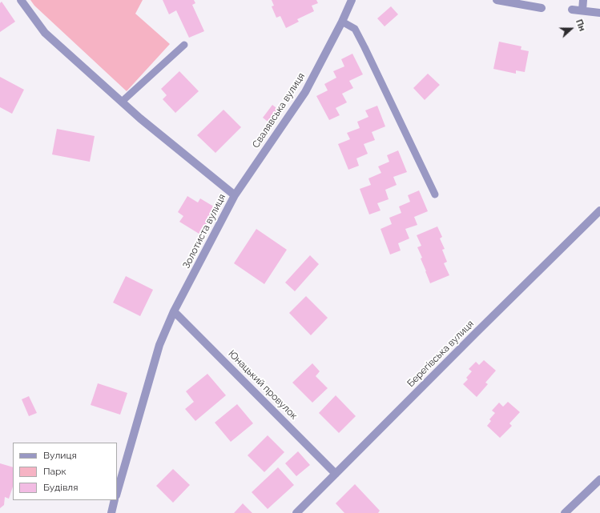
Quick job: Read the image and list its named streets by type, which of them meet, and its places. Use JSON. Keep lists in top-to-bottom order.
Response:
{
  "streets": {
    "street": [
      "Свалявська вулиця",
      "Золотиста вулиця",
      "Берегівська вулиця",
      "Юнацький провулок"
    ]
  },
  "crossings": [
    ["Свалявська вулиця", "Золотиста вулиця"],
    ["Золотиста вулиця", "Юнацький провулок"],
    ["Берегівська вулиця", "Юнацький провулок"]
  ],
  "legend": ["Вулиця", "Парк", "Будівля"],
  "north": "right"
}
